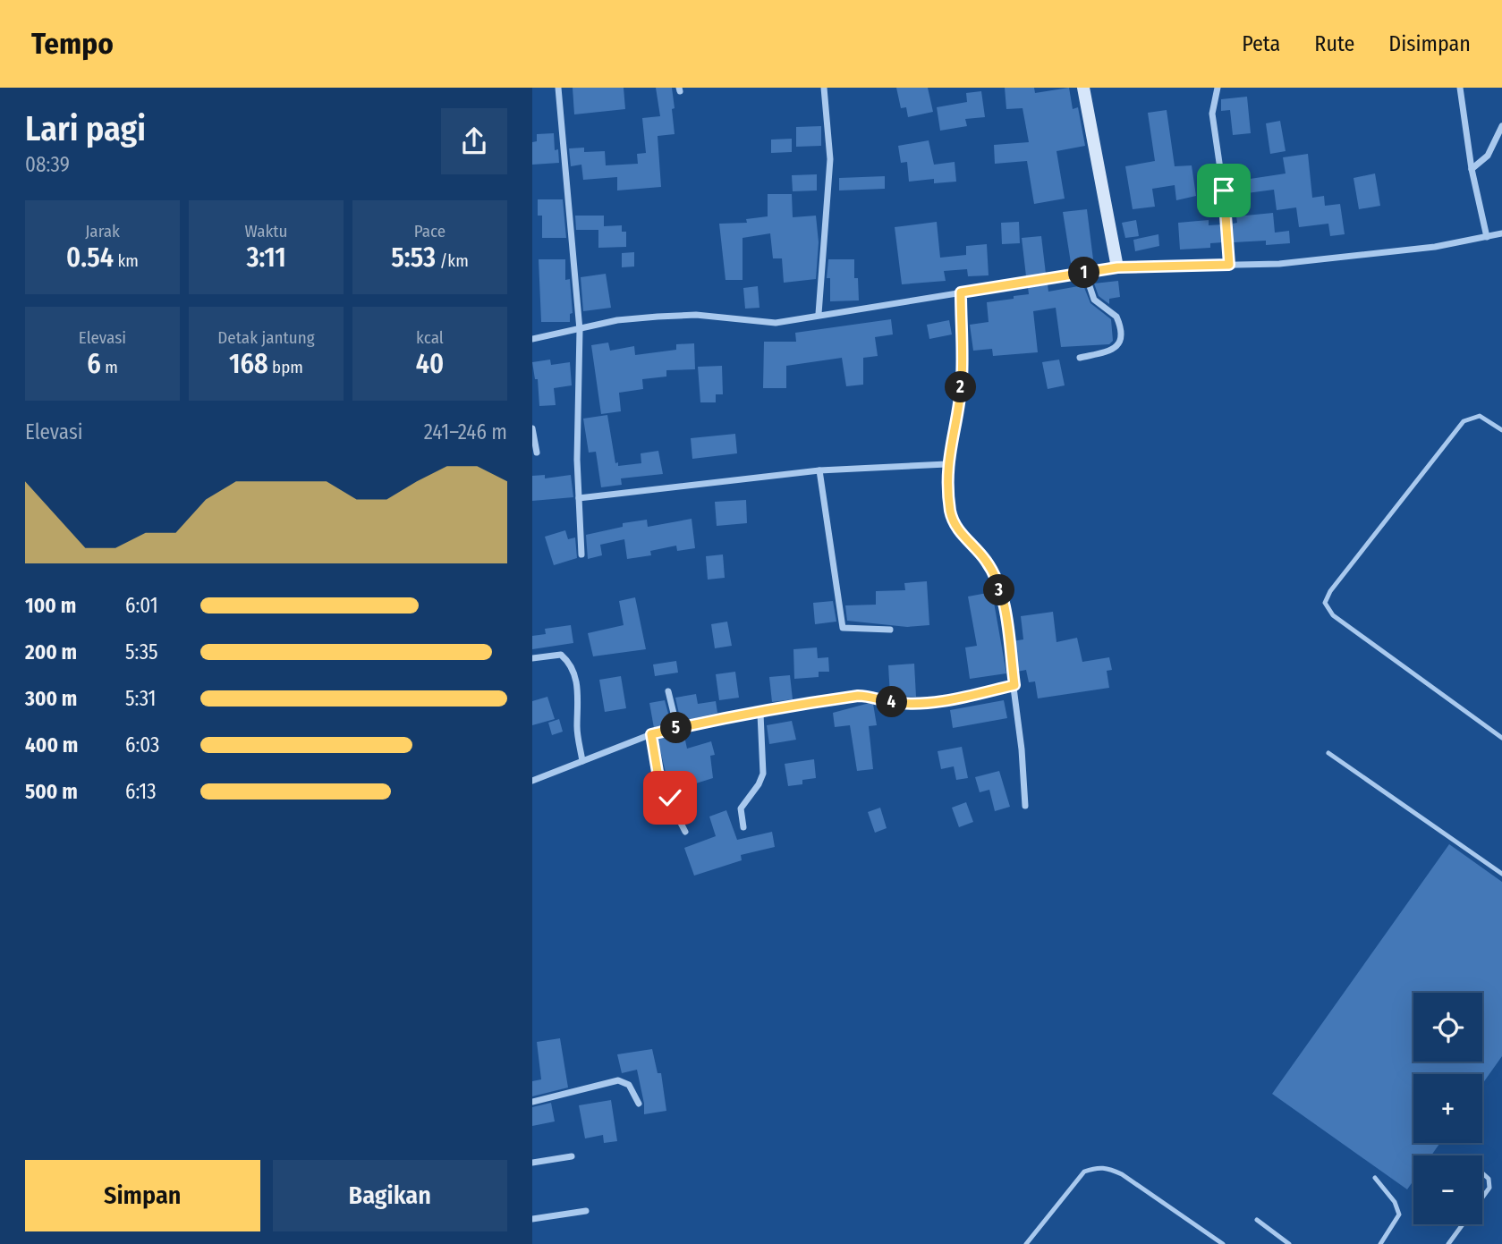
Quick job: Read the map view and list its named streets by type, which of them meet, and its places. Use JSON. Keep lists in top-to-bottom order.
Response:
{
  "page": {
    "header": "Tempo",
    "nav": ["Peta", "Rute", "Disimpan"],
    "heading": ["Lari pagi", "08:39"],
    "stats": [
      ["Jarak", "0.54 km"],
      ["Waktu", "3:11"],
      ["Pace", "5:53 /km"],
      ["Elevasi", "6 m"],
      ["Detak jantung", "168 bpm"],
      ["kcal", "40"]
    ],
    "pins": [
      "1",
      "2",
      "3",
      "4",
      "5"
    ],
    "chart": ["Elevasi", "241–246 m"],
    "list": [
      {
        "name": "100 m",
        "note": "6:01"
      },
      {
        "name": "200 m",
        "note": "5:35"
      },
      {
        "name": "300 m",
        "note": "5:31"
      },
      {
        "name": "400 m",
        "note": "6:03"
      },
      {
        "name": "500 m",
        "note": "6:13"
      }
    ],
    "map_buttons": ["+", "−"],
    "buttons": ["Simpan", "Bagikan"]
  }
}
